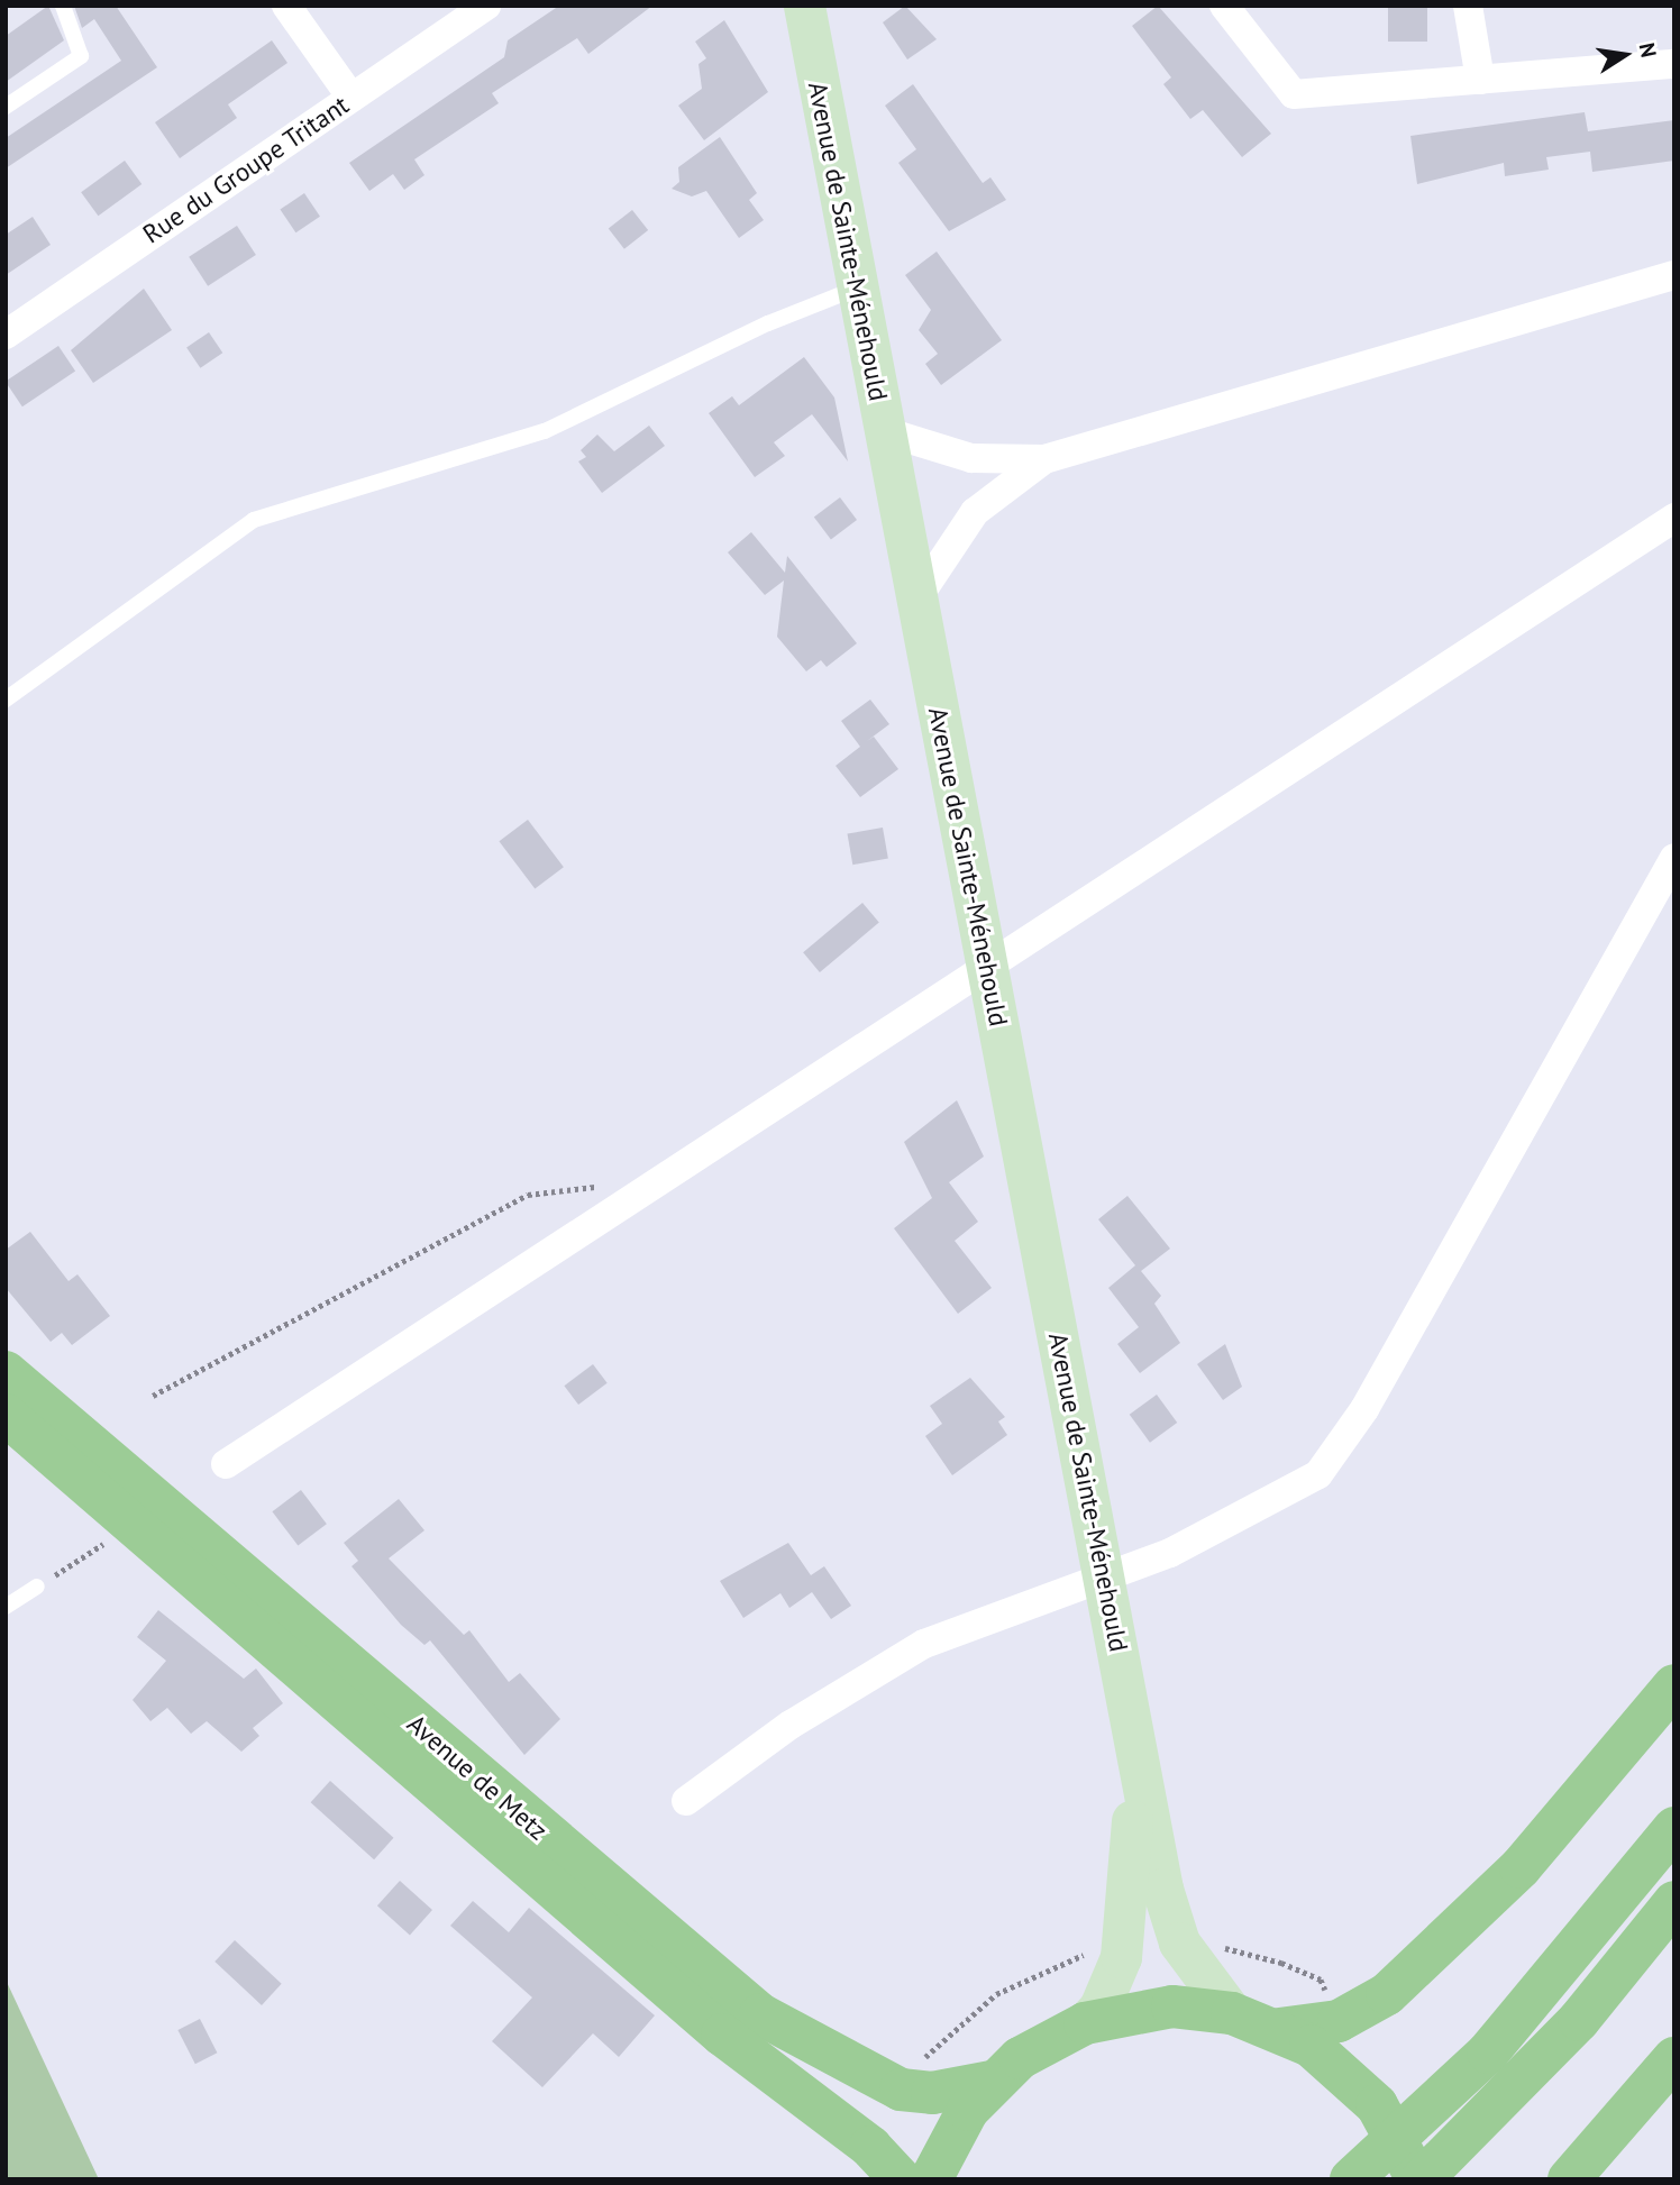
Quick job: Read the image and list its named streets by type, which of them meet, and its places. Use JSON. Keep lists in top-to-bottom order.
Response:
{
  "streets": {
    "main road": ["Avenue de Sainte-Ménehould", "Avenue de Metz"],
    "street": ["Rue du Groupe Tritant"]
  },
  "north": "right"
}
